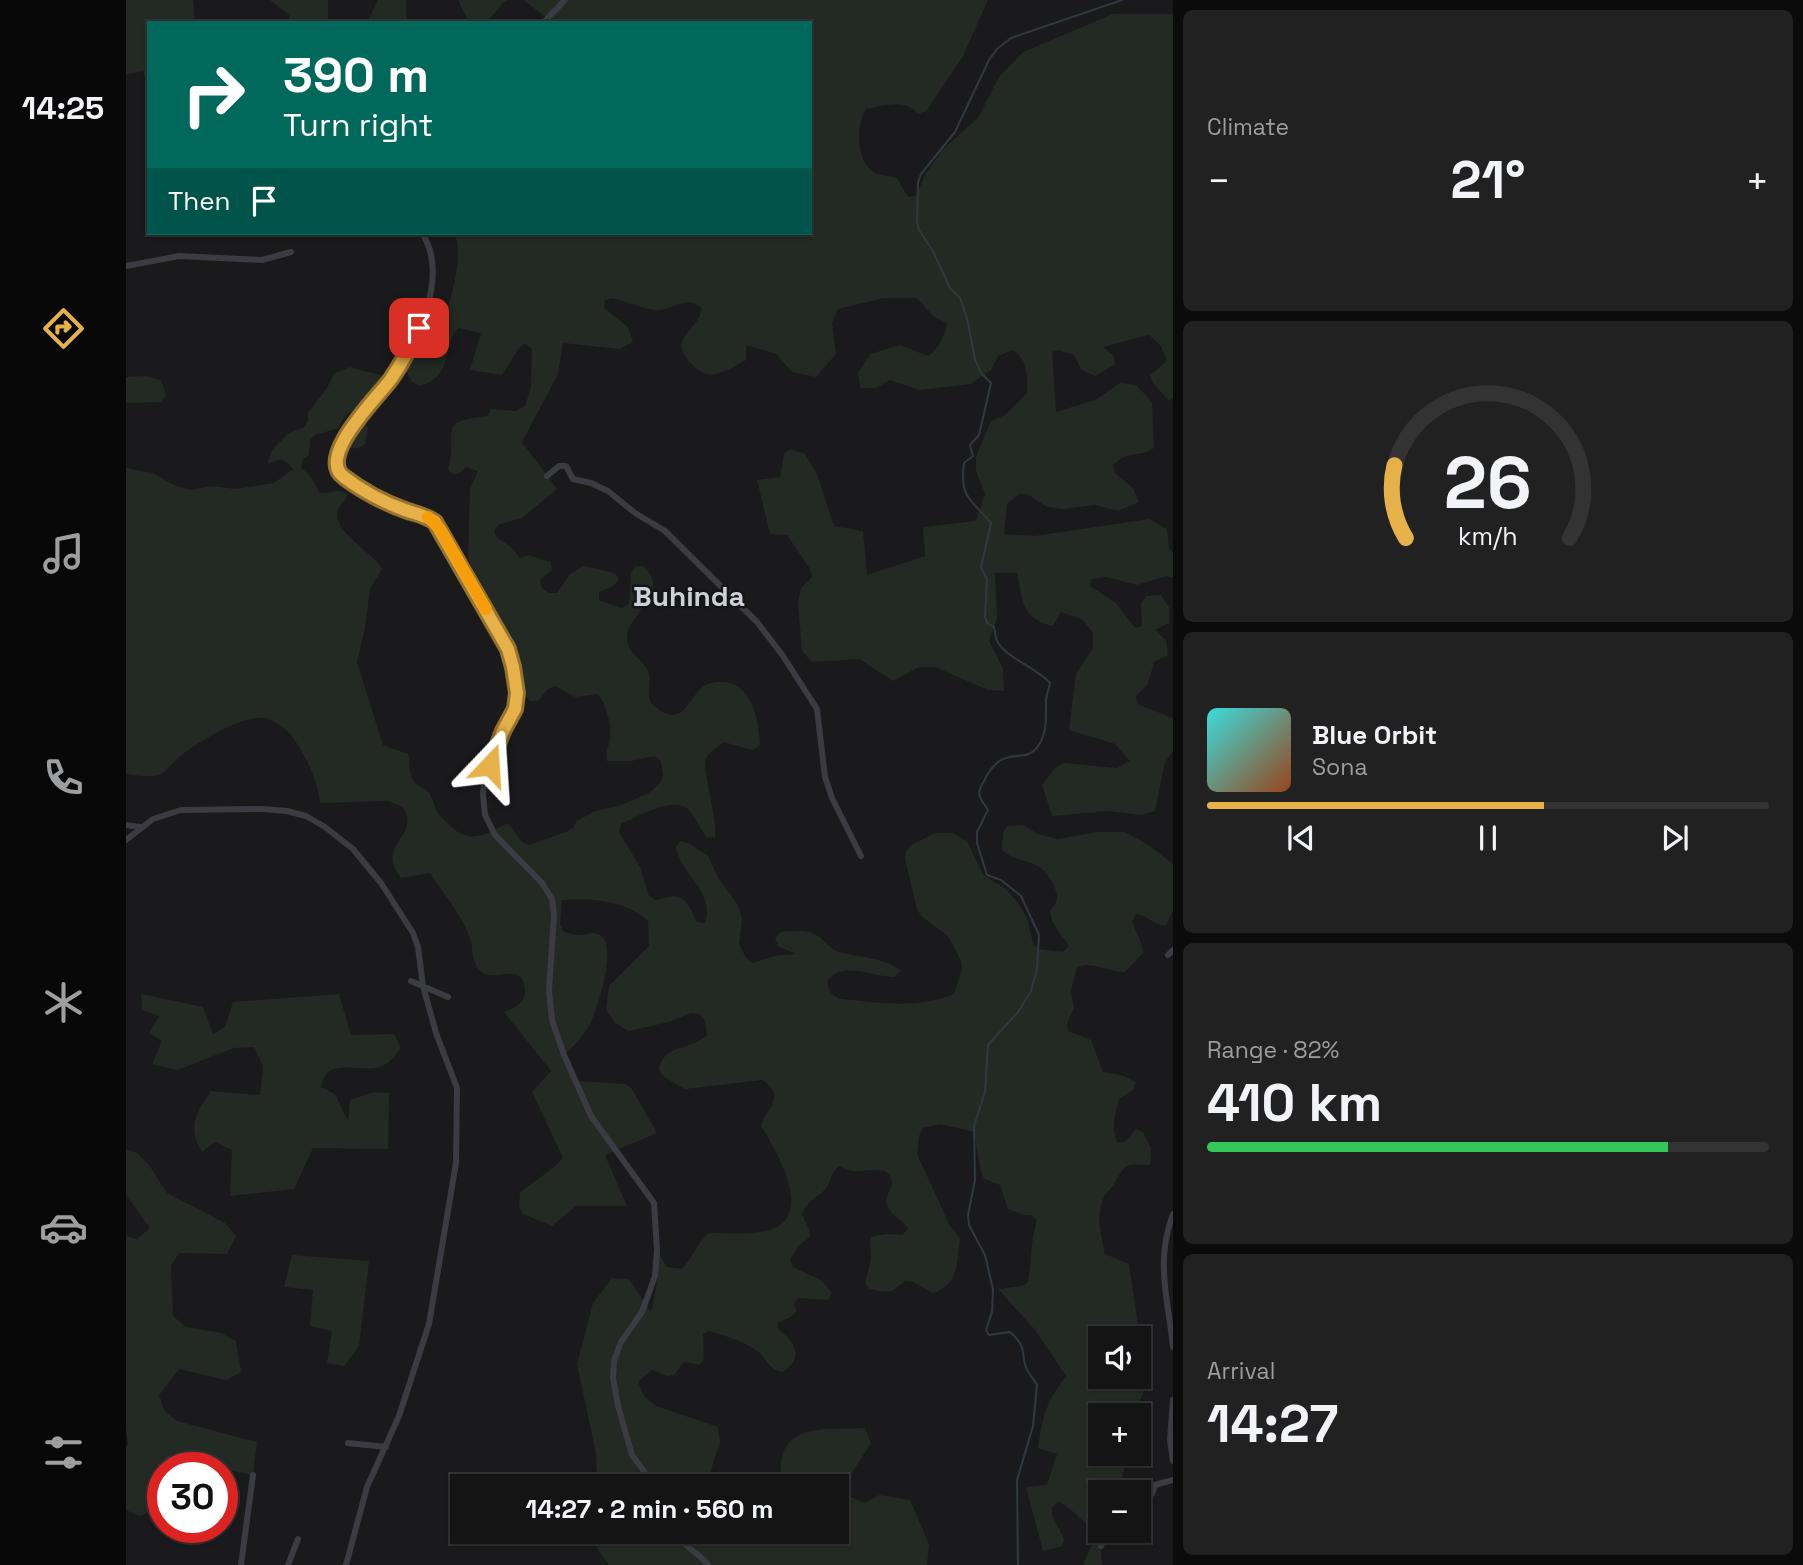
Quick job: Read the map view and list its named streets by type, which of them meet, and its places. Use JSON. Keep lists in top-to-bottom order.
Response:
{
  "districts": ["Buhinda"],
  "page": {
    "tabs": "14:25",
    "tile": [
      "Climate",
      ["Range · 82%", "410 km"],
      ["Arrival", "14:27"]
    ],
    "turn": ["390 m", "Turn right"],
    "heat": ["−", "21°", "+"],
    "then": "Then",
    "song": ["Blue Orbit", "Sona"],
    "map_buttons": ["+", "−"],
    "limit": "30",
    "trip": "14:27 · 2 min · 560 m",
    "gauge": ["26", "km/h"]
  }
}
